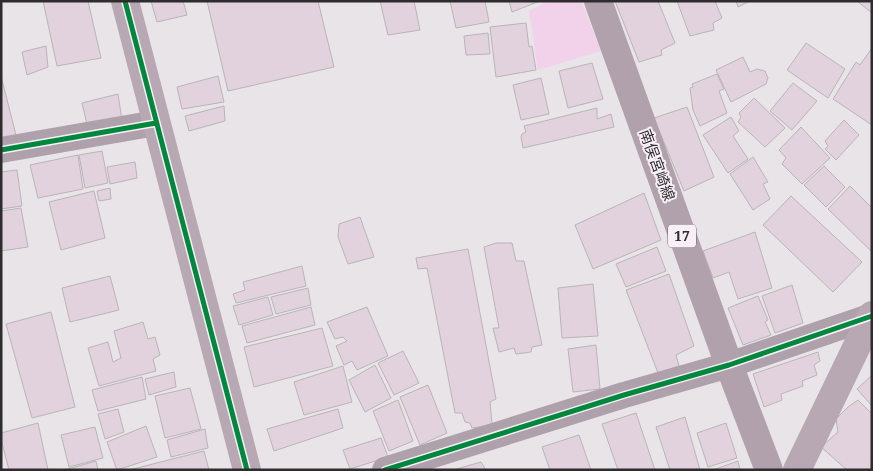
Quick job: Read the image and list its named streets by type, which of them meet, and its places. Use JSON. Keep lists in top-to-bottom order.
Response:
{
  "streets": {
    "main road": ["南俣宮崎線", "17"]
  }
}
